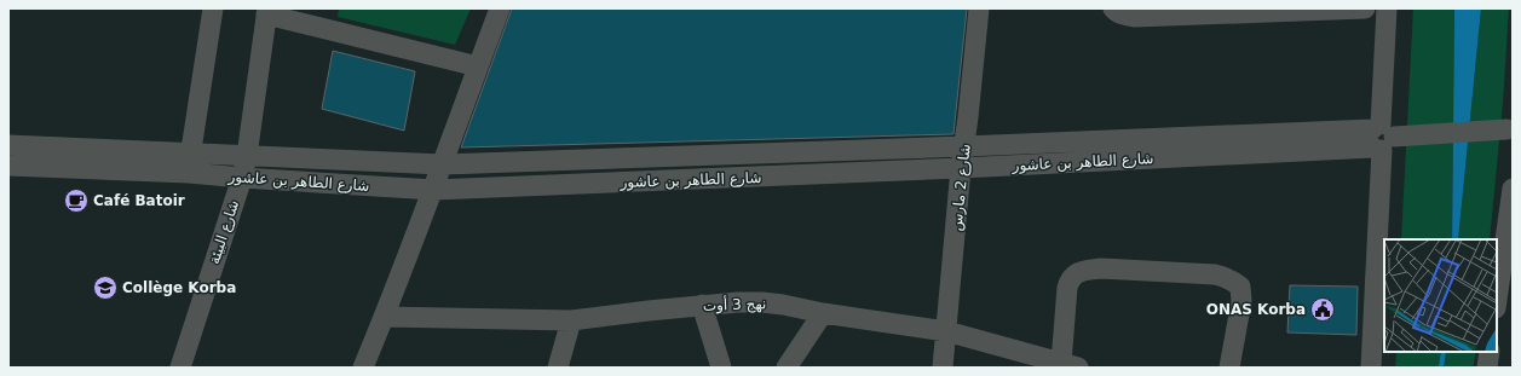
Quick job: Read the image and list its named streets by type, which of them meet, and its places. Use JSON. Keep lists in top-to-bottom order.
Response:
{
  "streets": {
    "street": [
      "شارع الطاهر بن عاشور",
      "شارع 2 مارس",
      "شارع البيئة",
      "نهج 3 أوت"
    ]
  },
  "crossings": [
    ["شارع الطاهر بن عاشور", "شارع 2 مارس"],
    ["شارع الطاهر بن عاشور", "شارع البيئة"],
    ["شارع 2 مارس", "نهج 3 أوت"]
  ],
  "places": {
    "cafe": ["Café Batoir"],
    "school or university": ["Collège Korba"],
    "public building": ["ONAS Korba"]
  }
}
